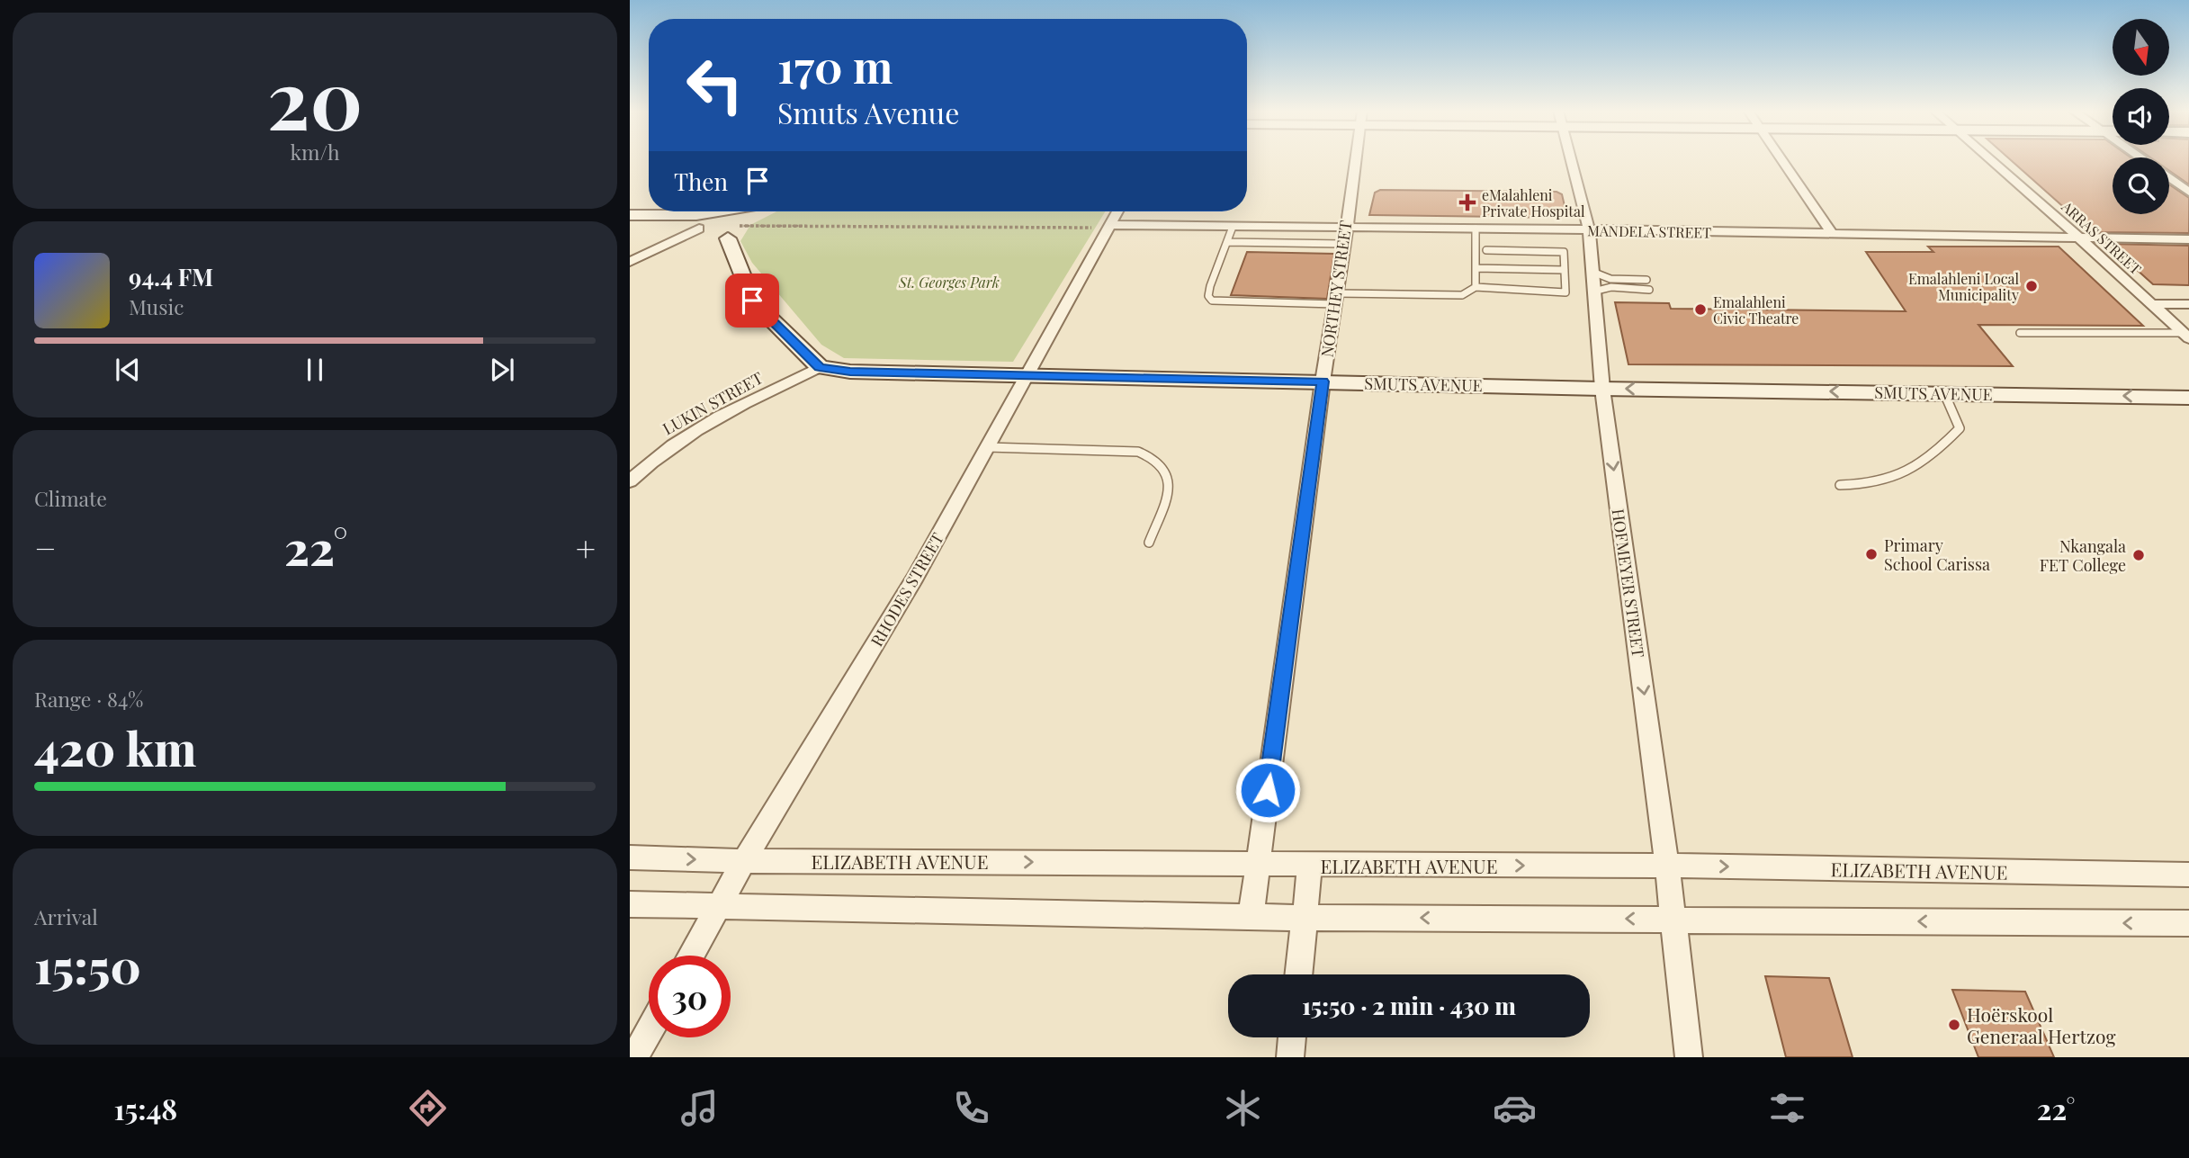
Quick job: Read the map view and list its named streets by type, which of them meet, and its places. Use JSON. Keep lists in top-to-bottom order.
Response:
{
  "streets": {
    "main road": ["SMUTS AVENUE"],
    "street": [
      "MANDELA STREET",
      "ARRAS STREET",
      "NORTHEY STREET",
      "LUKIN STREET",
      "HOFMEYER STREET",
      "RHODES STREET",
      "ELIZABETH AVENUE"
    ]
  },
  "crossings": [
    ["MANDELA STREET", "ARRAS STREET"],
    ["MANDELA STREET", "NORTHEY STREET"],
    ["MANDELA STREET", "HOFMEYER STREET"],
    ["MANDELA STREET", "RHODES STREET"],
    ["NORTHEY STREET", "SMUTS AVENUE"],
    ["NORTHEY STREET", "ELIZABETH AVENUE"],
    ["SMUTS AVENUE", "LUKIN STREET"],
    ["SMUTS AVENUE", "HOFMEYER STREET"],
    ["SMUTS AVENUE", "RHODES STREET"],
    ["HOFMEYER STREET", "ELIZABETH AVENUE"],
    ["RHODES STREET", "ELIZABETH AVENUE"]
  ],
  "one_way": ["SMUTS AVENUE", "HOFMEYER STREET"],
  "parks": ["St. Georges Park"],
  "places": {
    "health": ["eMalahleni Private Hospital"],
    "other": [
      "Emalahleni Local Municipality",
      "Emalahleni Civic Theatre",
      "Primary School Carissa",
      "Nkangala FET College",
      "Hoërskool Generaal Hertzog"
    ]
  },
  "north": "bottom",
  "page": {
    "tile": [
      ["20", "km/h"],
      "Climate",
      ["Range · 84%", "420 km"],
      ["Arrival", "15:50"]
    ],
    "turn": ["170 m", "Smuts Avenue"],
    "then": "Then",
    "song": ["94.4 FM", "Music"],
    "heat": ["−", "22°", "+"],
    "limit": "30",
    "trip": "15:50 · 2 min · 430 m",
    "tabs": ["15:48", "22°"]
  }
}
